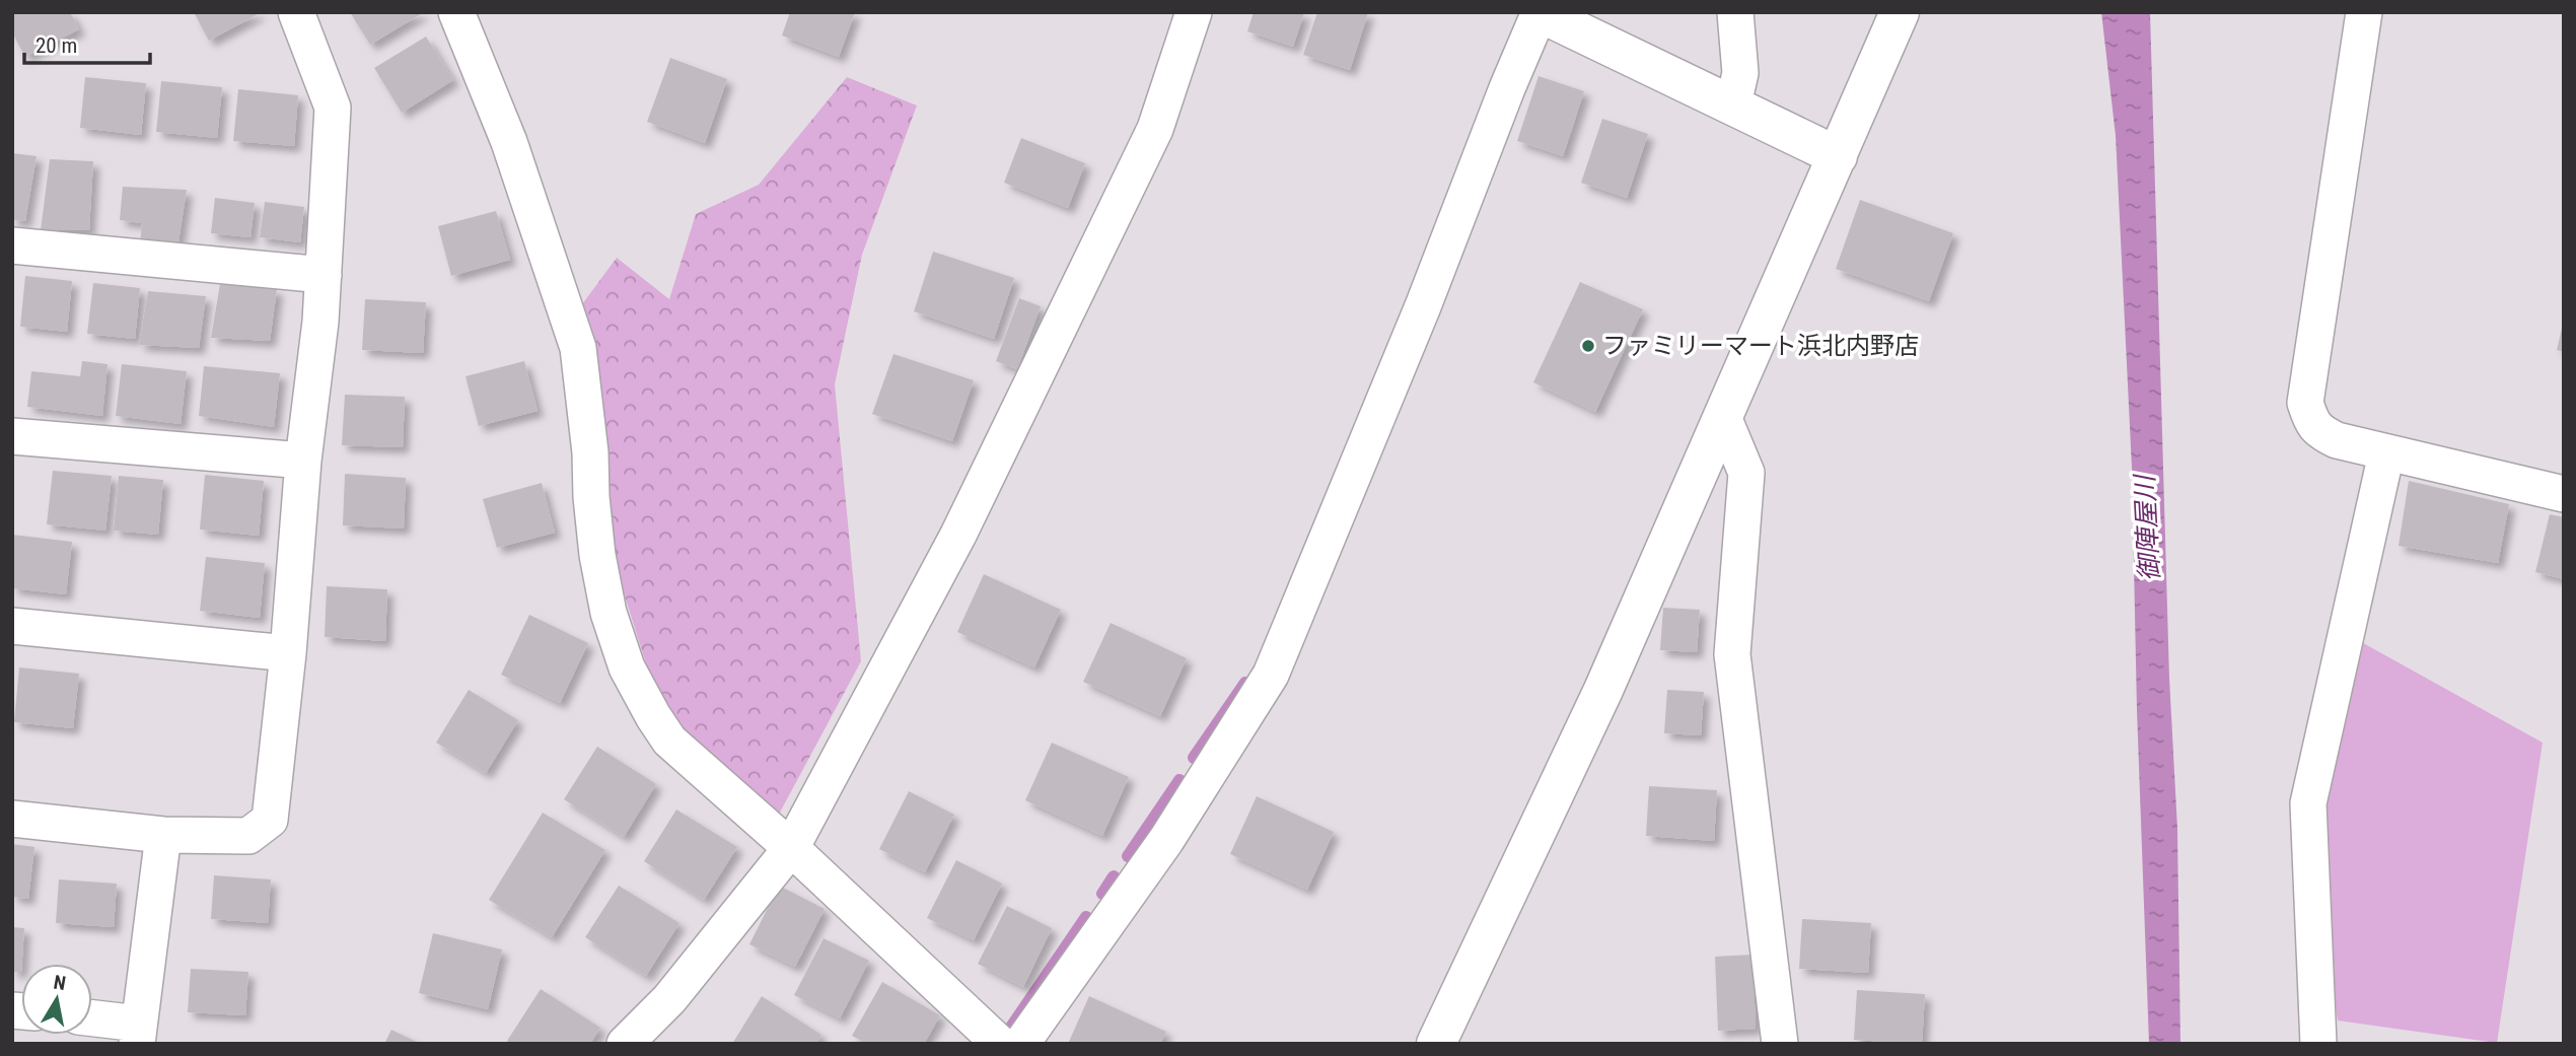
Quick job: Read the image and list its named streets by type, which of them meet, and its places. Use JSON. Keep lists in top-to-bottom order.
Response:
{
  "water": ["御陣屋川"],
  "places": ["ファミリーマート浜北内野店"],
  "scale_bar": "20 m",
  "north": "top"
}
